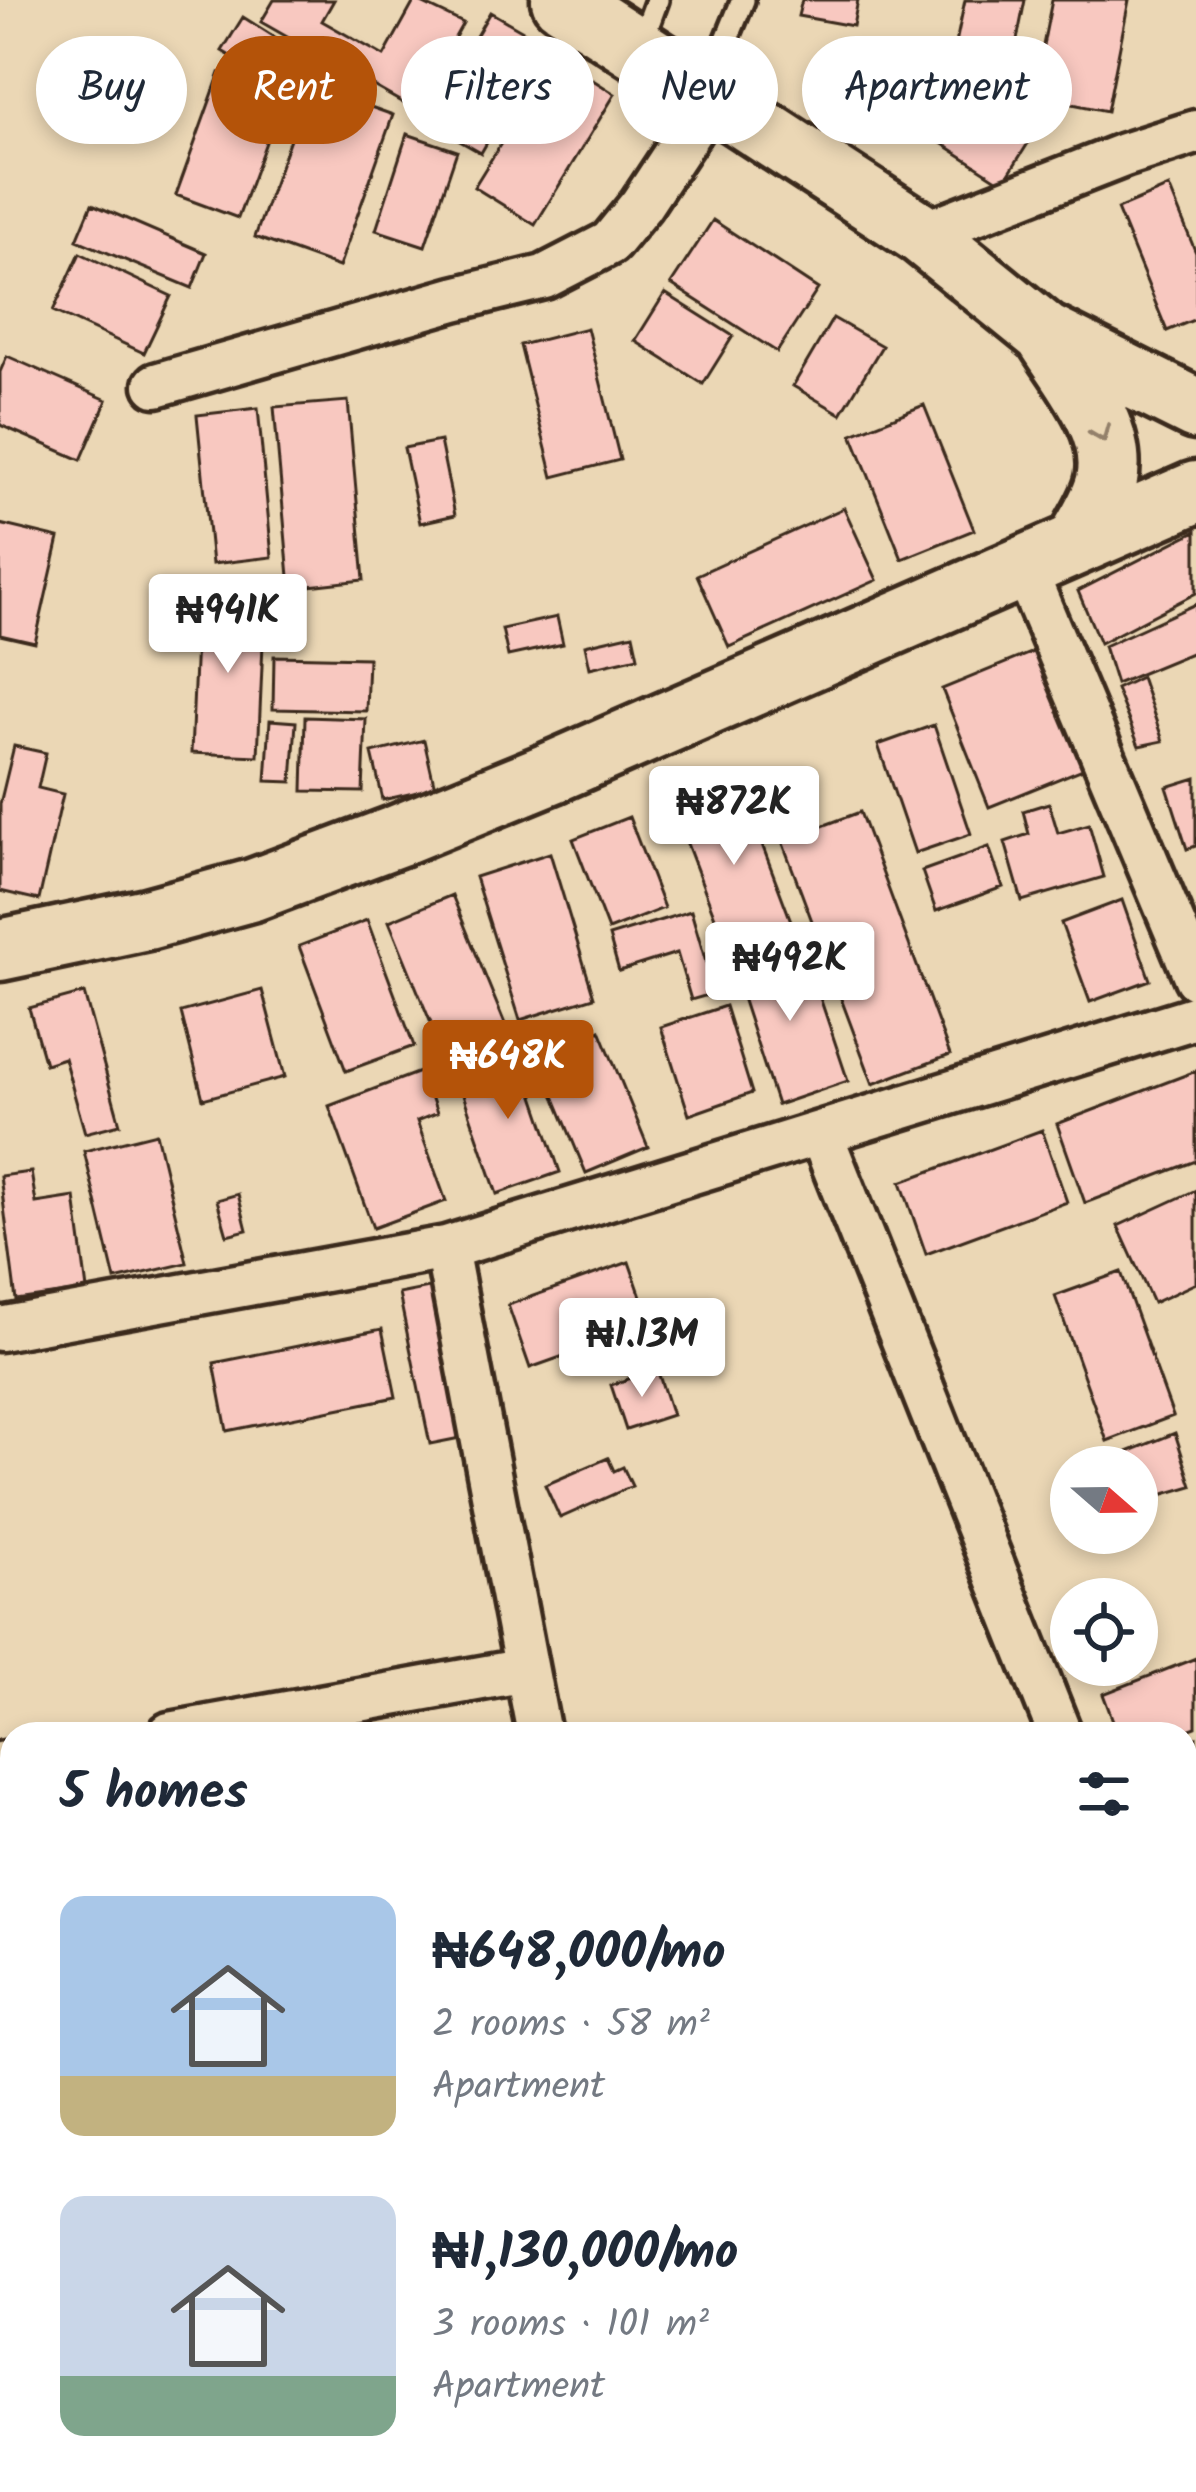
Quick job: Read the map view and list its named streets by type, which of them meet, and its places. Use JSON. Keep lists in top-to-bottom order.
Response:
{
  "north": "right",
  "page": {
    "chip": [
      "Buy",
      "Rent",
      "Filters",
      "New",
      "Apartment"
    ],
    "price": [
      "₦941K",
      "₦872K",
      "₦492K",
      "₦648K",
      "₦1.13M"
    ],
    "heading": "5 homes",
    "list": [
      {
        "name": "₦648,000/mo",
        "note": "2 rooms · 58 m² · Apartment"
      },
      {
        "name": "₦1,130,000/mo",
        "note": "3 rooms · 101 m² · Apartment"
      }
    ]
  }
}
